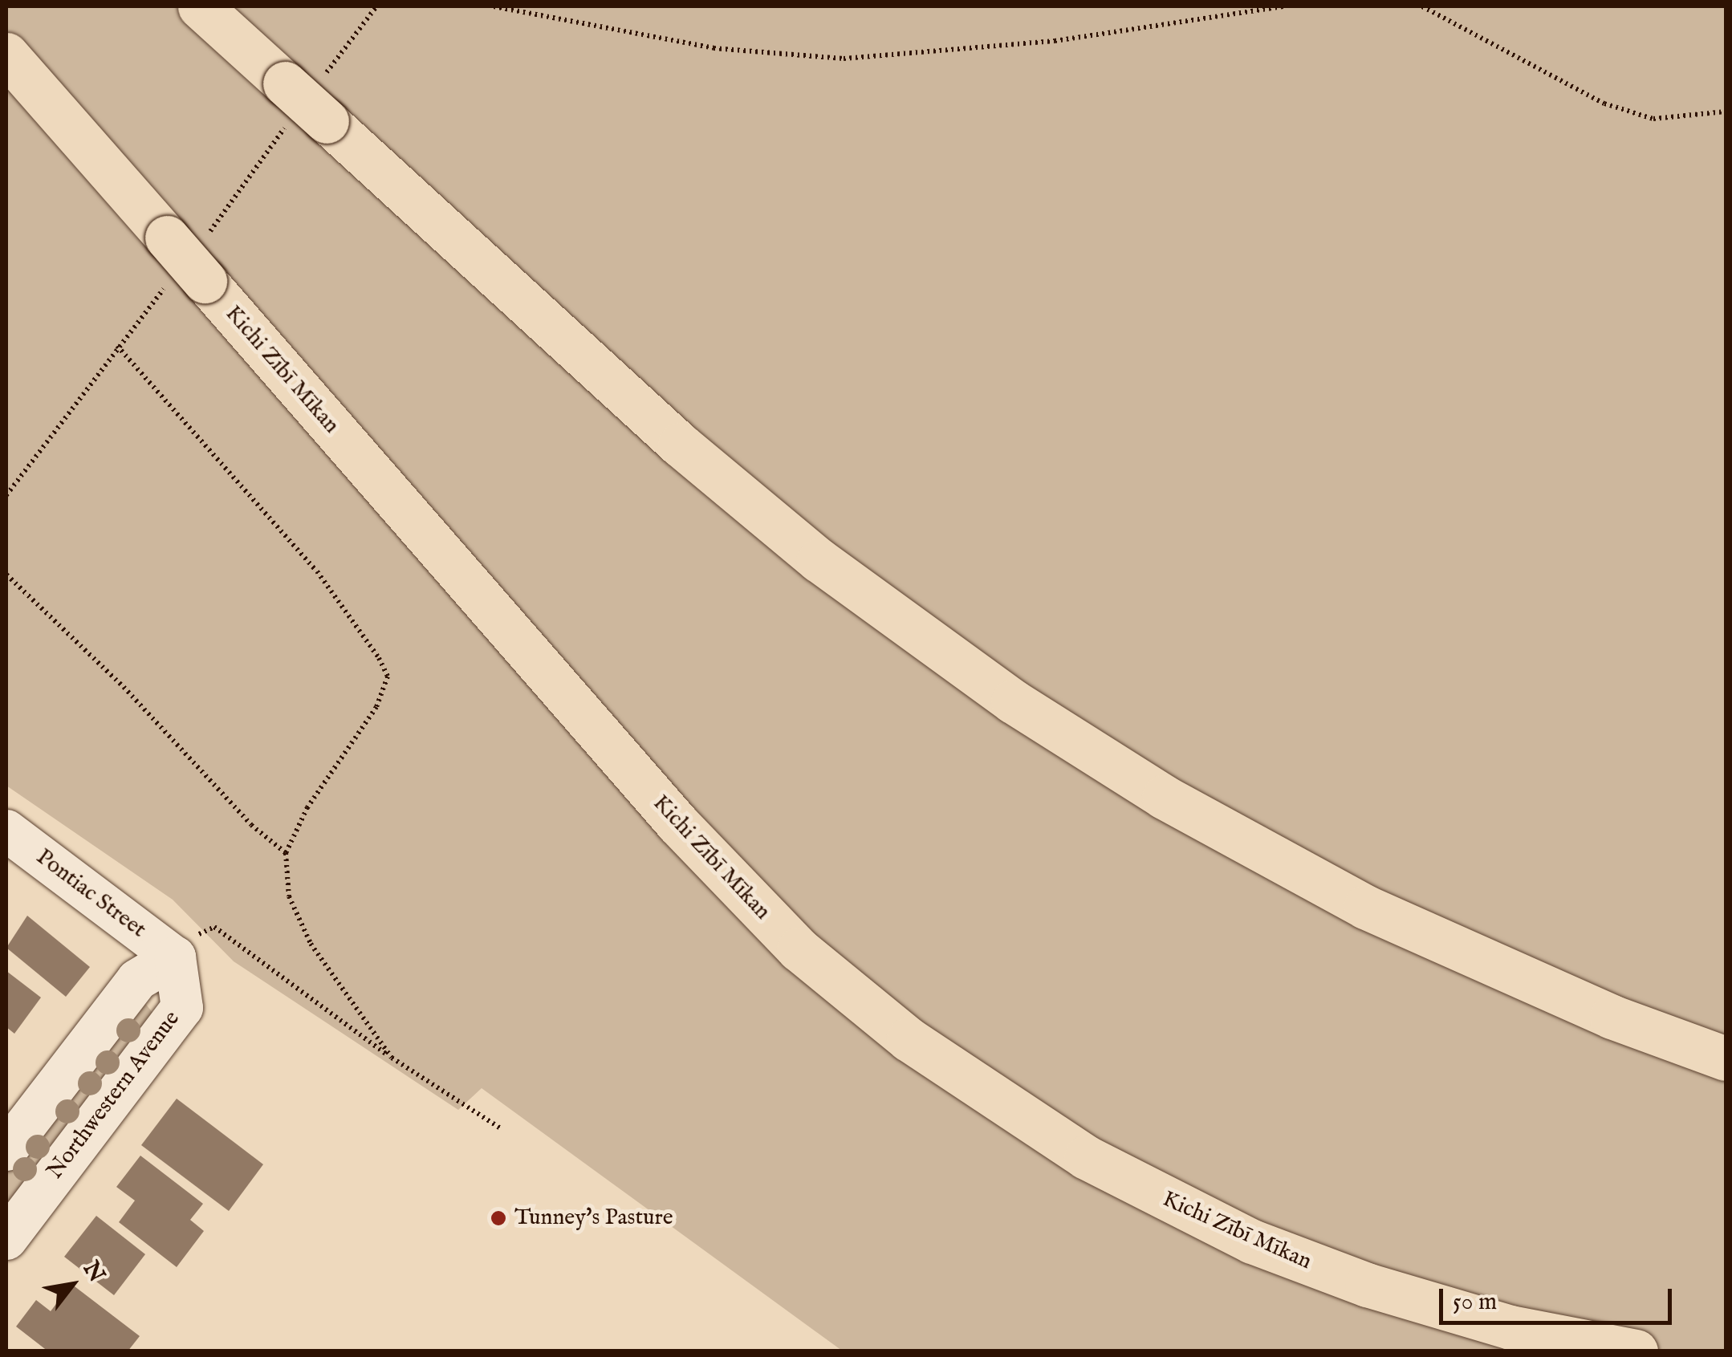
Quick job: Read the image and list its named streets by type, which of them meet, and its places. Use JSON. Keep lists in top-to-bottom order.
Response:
{
  "streets": {
    "highway": ["Kichi Zībī Mīkan"],
    "street": ["Pontiac Street", "Northwestern Avenue"]
  },
  "crossings": [
    ["Pontiac Street", "Northwestern Avenue"]
  ],
  "places": ["Tunney's Pasture"],
  "scale_bar": "50 m",
  "north": "top right"
}
